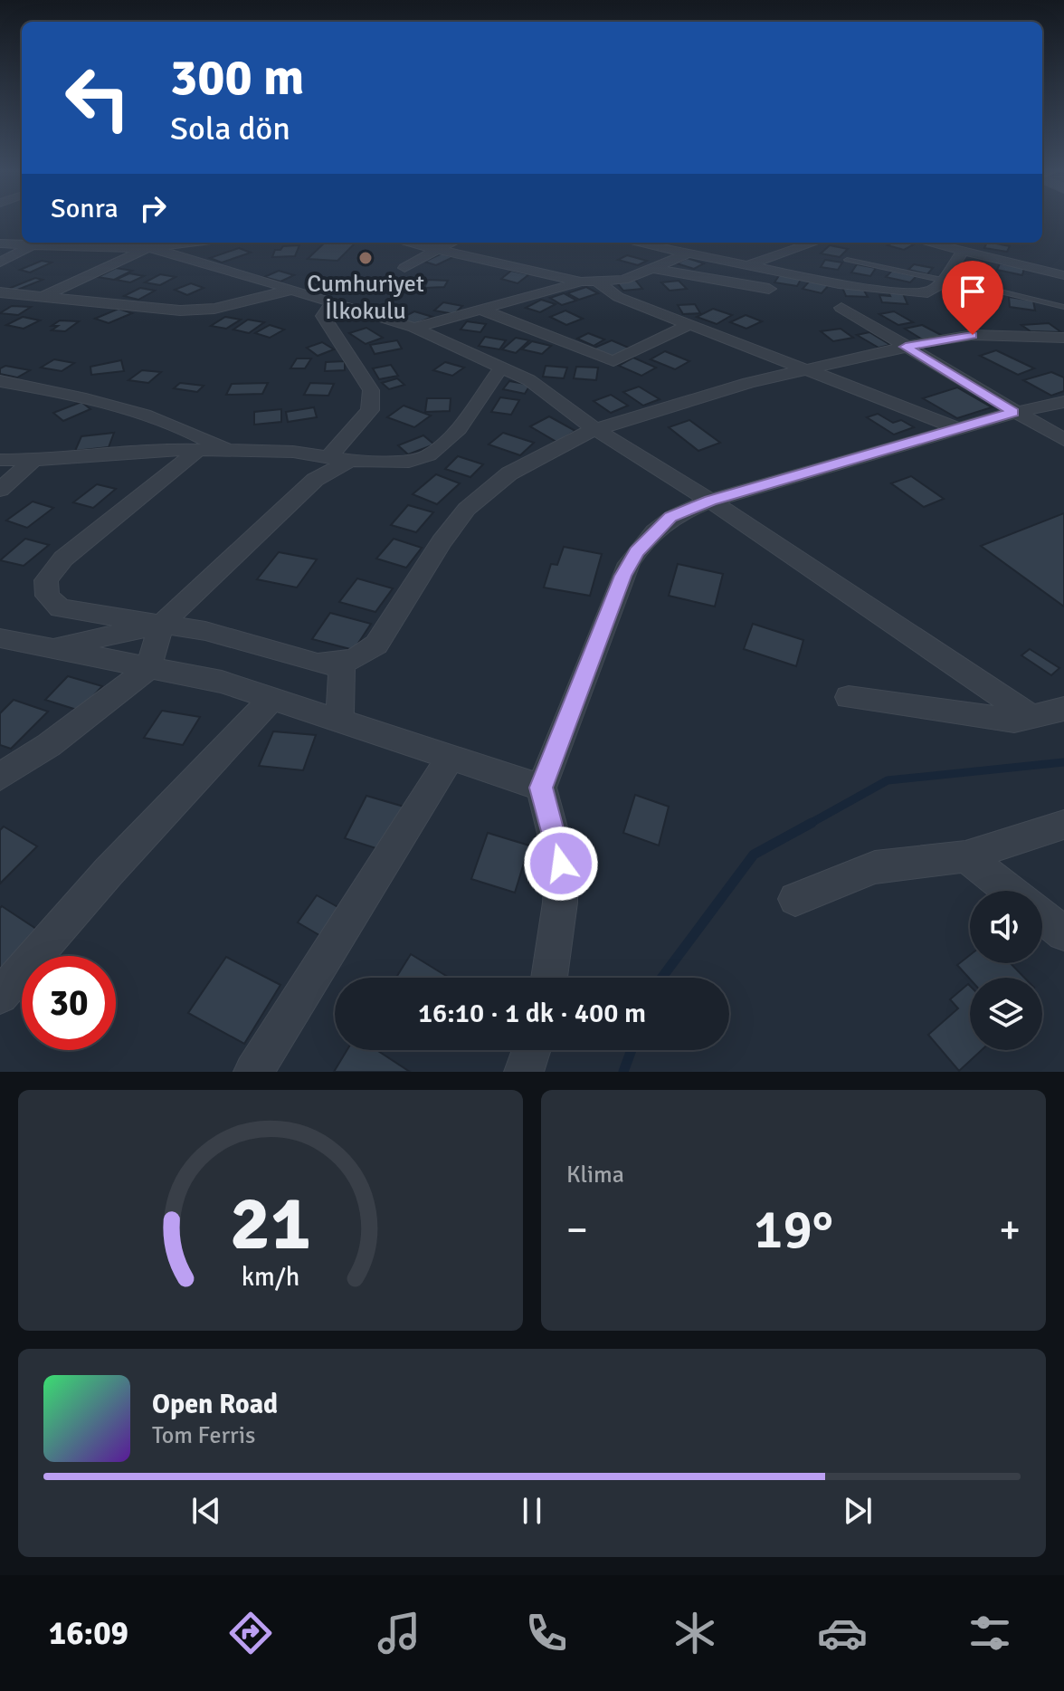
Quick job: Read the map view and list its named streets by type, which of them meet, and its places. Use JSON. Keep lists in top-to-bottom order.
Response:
{
  "places": ["Cumhuriyet İlkokulu"],
  "page": {
    "turn": ["300 m", "Sola dön"],
    "then": "Sonra",
    "limit": "30",
    "trip": "16:10 · 1 dk · 400 m",
    "tile": "Klima",
    "heat": ["−", "19°", "+"],
    "song": ["Open Road", "Tom Ferris"],
    "tabs": "16:09",
    "gauge": ["21", "km/h"]
  }
}
